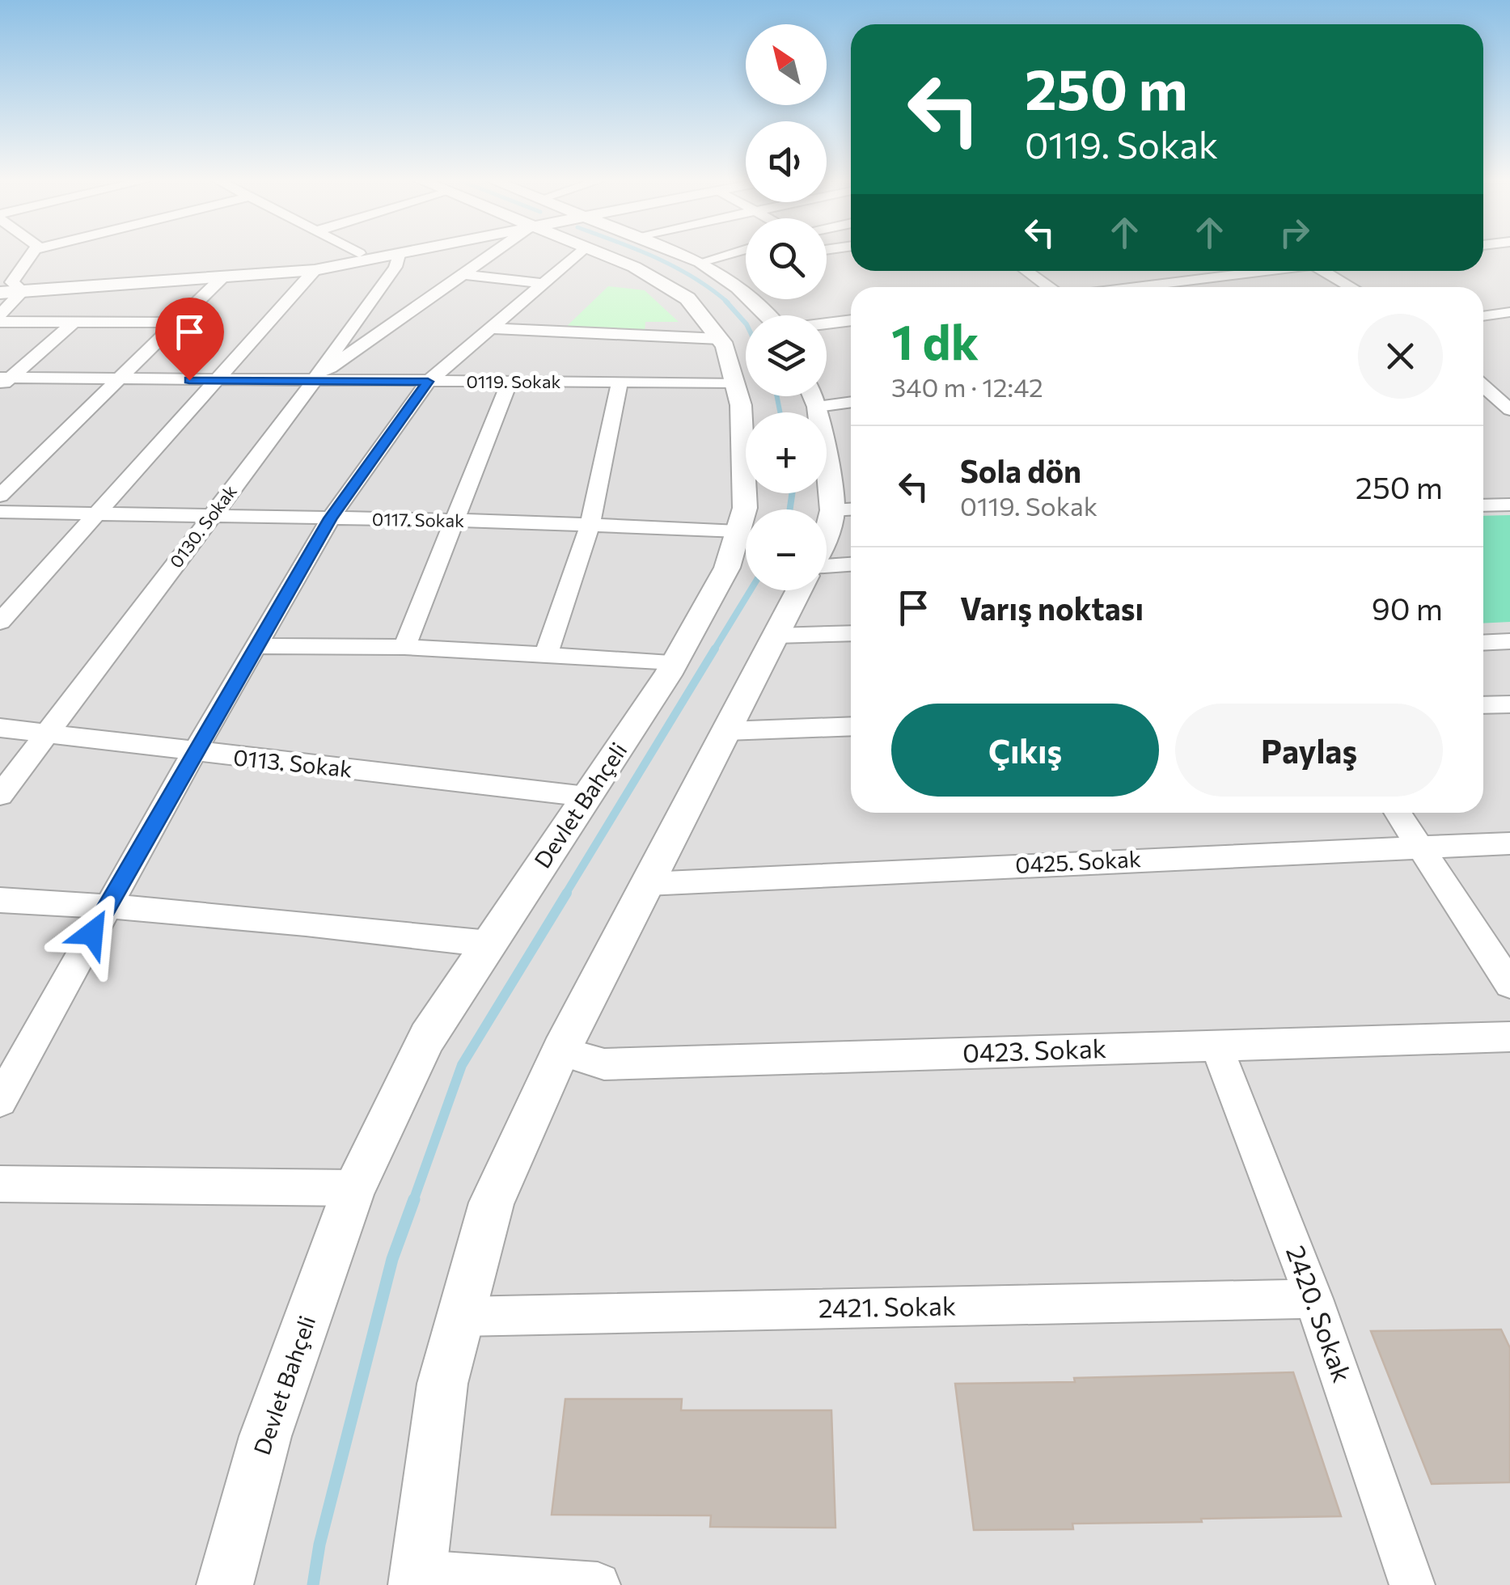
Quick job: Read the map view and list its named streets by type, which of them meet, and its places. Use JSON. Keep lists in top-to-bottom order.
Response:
{
  "streets": {
    "street": [
      "0119. Sokak",
      "0117. Sokak",
      "0130. Sokak",
      "0113. Sokak",
      "Devlet Bahçeli",
      "0425. Sokak",
      "0423. Sokak",
      "2421. Sokak",
      "2420. Sokak"
    ]
  },
  "crossings": [
    ["0119. Sokak", "0130. Sokak"],
    ["0119. Sokak", "Devlet Bahçeli"],
    ["0117. Sokak", "0130. Sokak"],
    ["0117. Sokak", "Devlet Bahçeli"],
    ["0130. Sokak", "0113. Sokak"],
    ["0113. Sokak", "Devlet Bahçeli"],
    ["0423. Sokak", "2420. Sokak"],
    ["2421. Sokak", "2420. Sokak"]
  ],
  "north": "top left",
  "page": {
    "map_buttons": ["+", "−"],
    "turn": ["250 m", "0119. Sokak"],
    "heading": ["1 dk", "340 m · 12:42"],
    "list": [
      {
        "name": "Sola dön",
        "note": "0119. Sokak",
        "value": "250 m"
      },
      {
        "name": "Varış noktası",
        "value": "90 m"
      }
    ],
    "buttons": ["Çıkış", "Paylaş"]
  }
}
